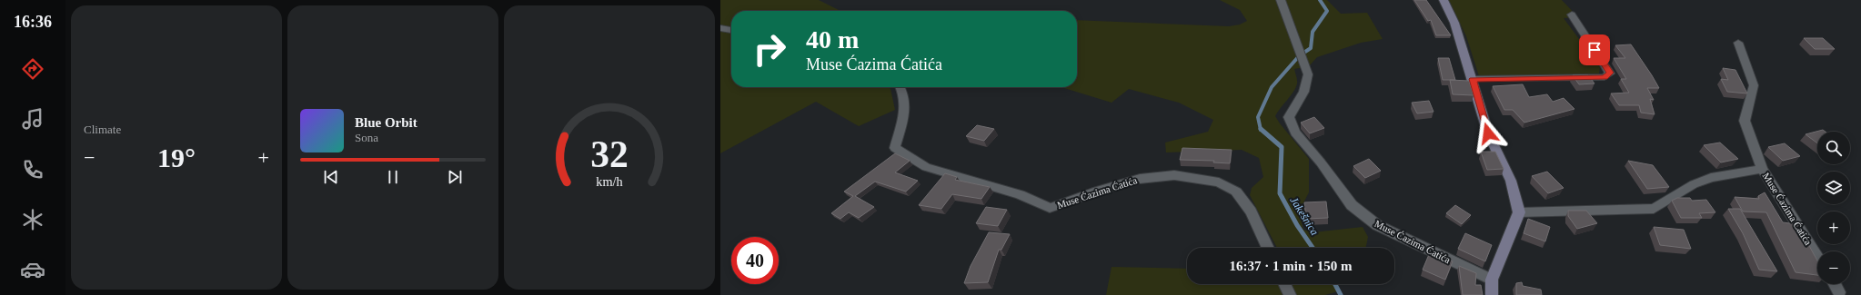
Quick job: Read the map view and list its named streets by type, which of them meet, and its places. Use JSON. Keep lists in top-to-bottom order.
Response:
{
  "streets": {
    "street": ["Muse Ćazima Ćatića"]
  },
  "water": ["Jakešnica"],
  "page": {
    "tabs": "16:36",
    "tile": "Climate",
    "turn": ["40 m", "Muse Ćazima Ćatića"],
    "song": ["Blue Orbit", "Sona"],
    "map_buttons": ["+", "−"],
    "heat": ["−", "19°", "+"],
    "limit": "40",
    "trip": "16:37 · 1 min · 150 m",
    "gauge": ["32", "km/h"]
  }
}
